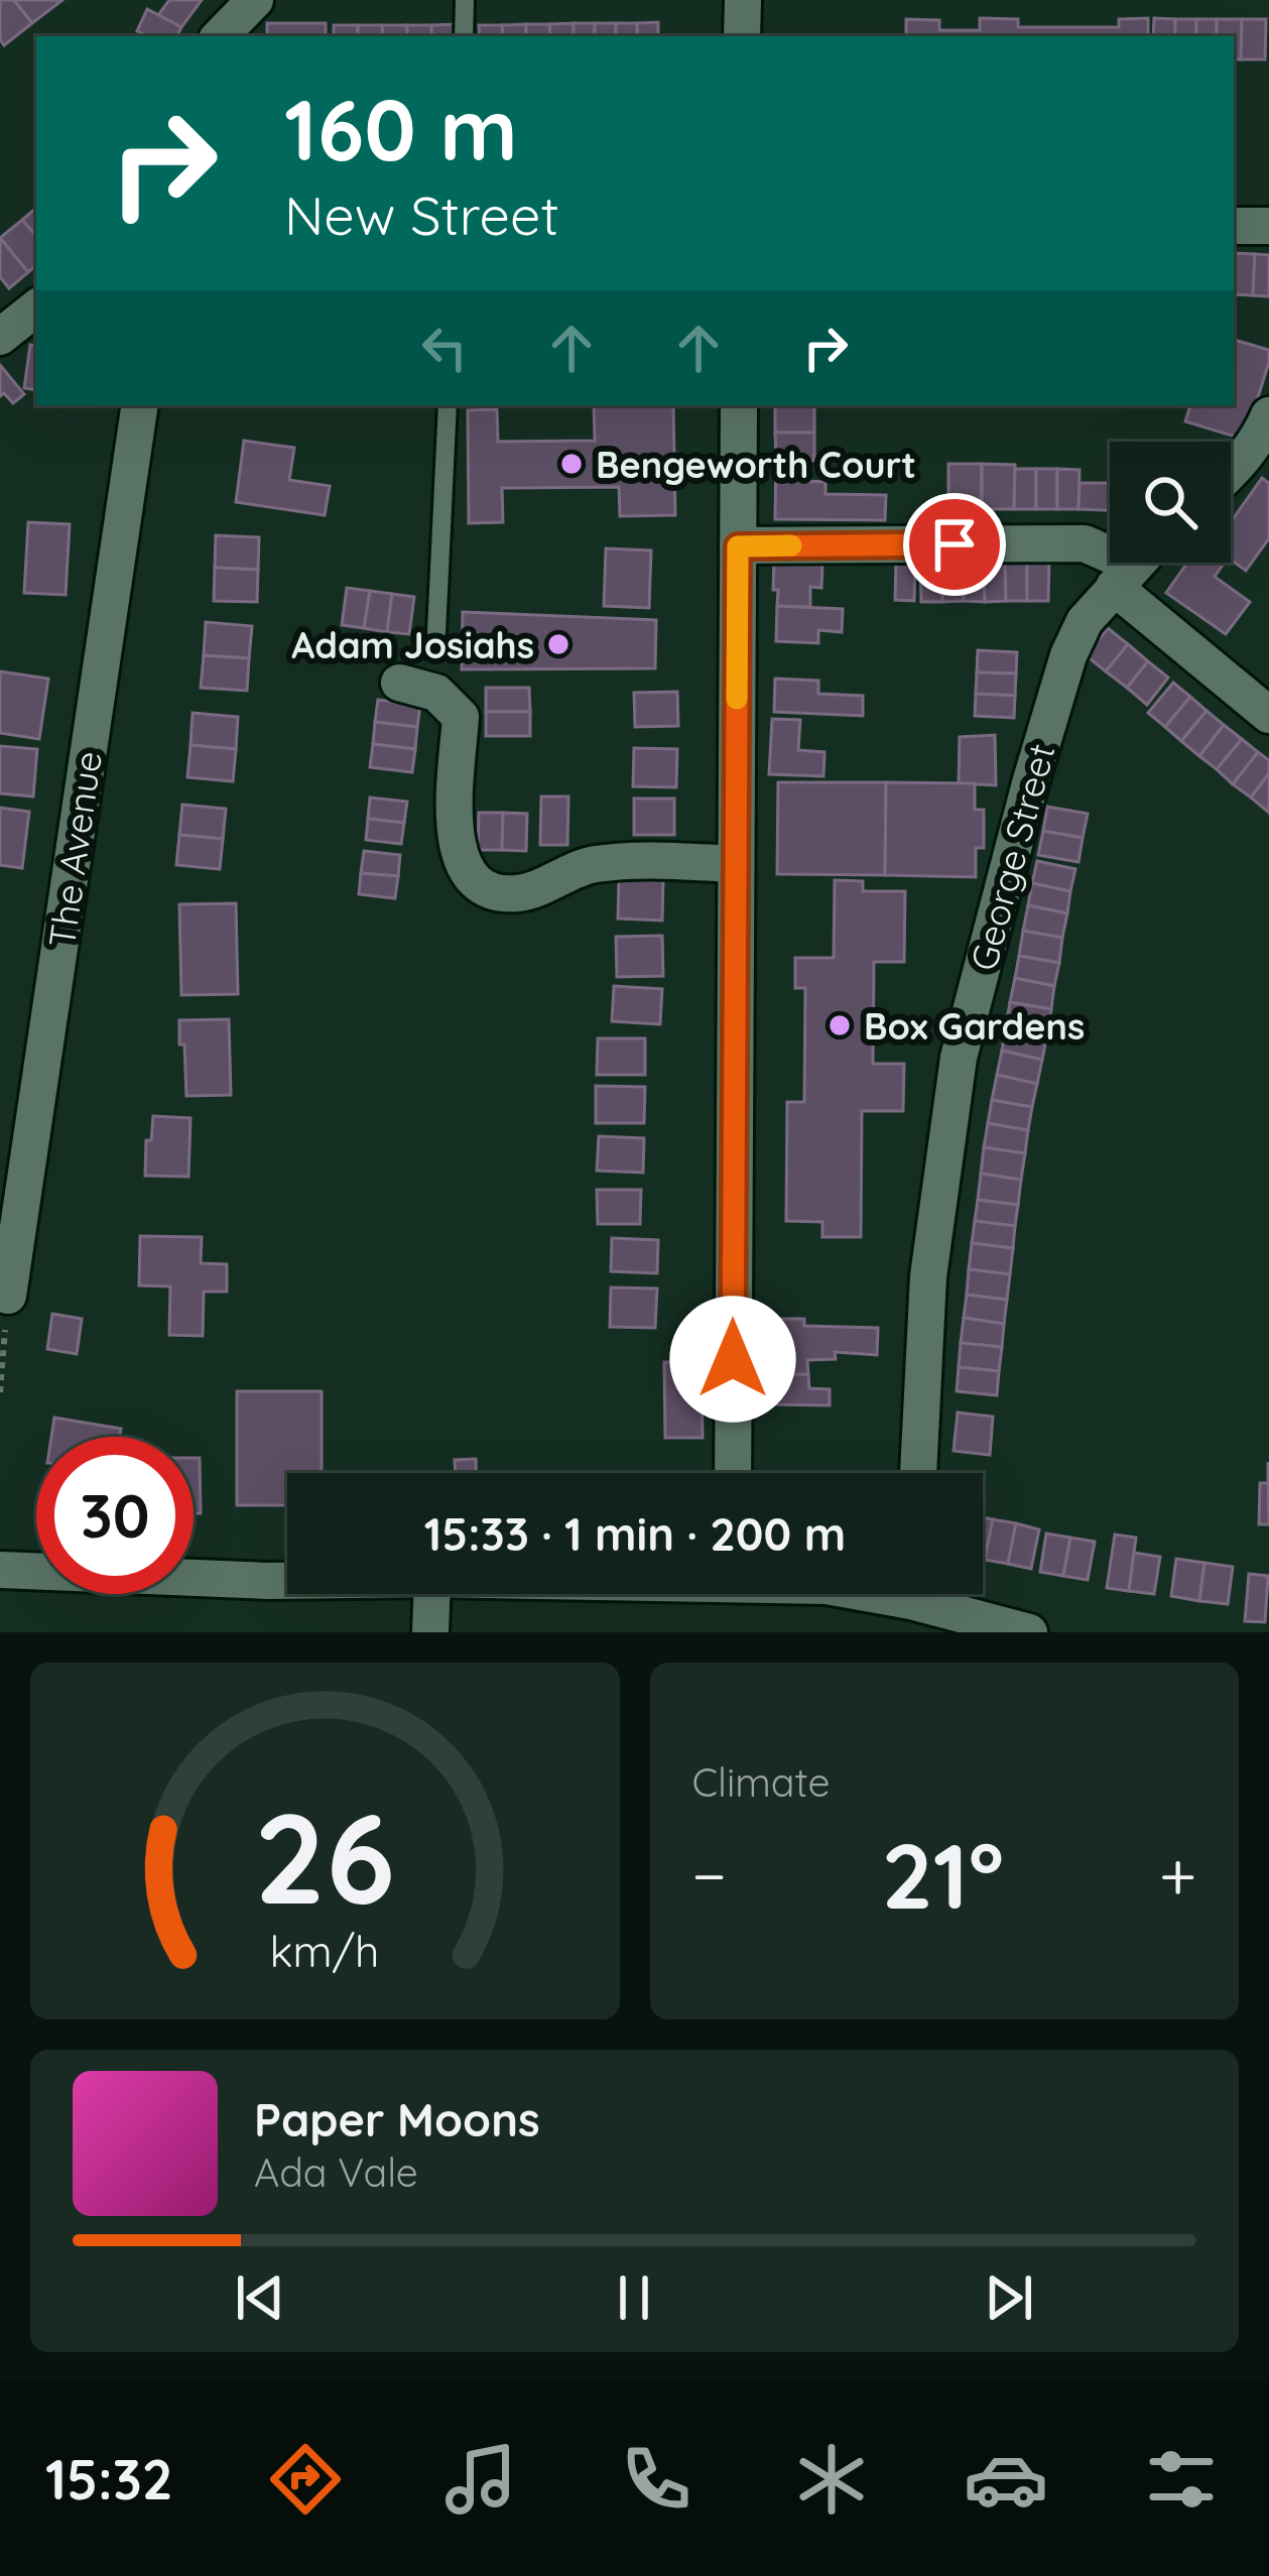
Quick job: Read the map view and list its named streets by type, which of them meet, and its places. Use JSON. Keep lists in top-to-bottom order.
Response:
{
  "streets": {
    "street": ["The Avenue", "George Street"]
  },
  "places": ["Bengeworth Court", "Adam Josiahs", "Box Gardens"],
  "page": {
    "turn": ["160 m", "New Street"],
    "limit": "30",
    "trip": "15:33 · 1 min · 200 m",
    "tile": "Climate",
    "heat": ["−", "21°", "+"],
    "song": ["Paper Moons", "Ada Vale"],
    "tabs": "15:32",
    "gauge": ["26", "km/h"]
  }
}
